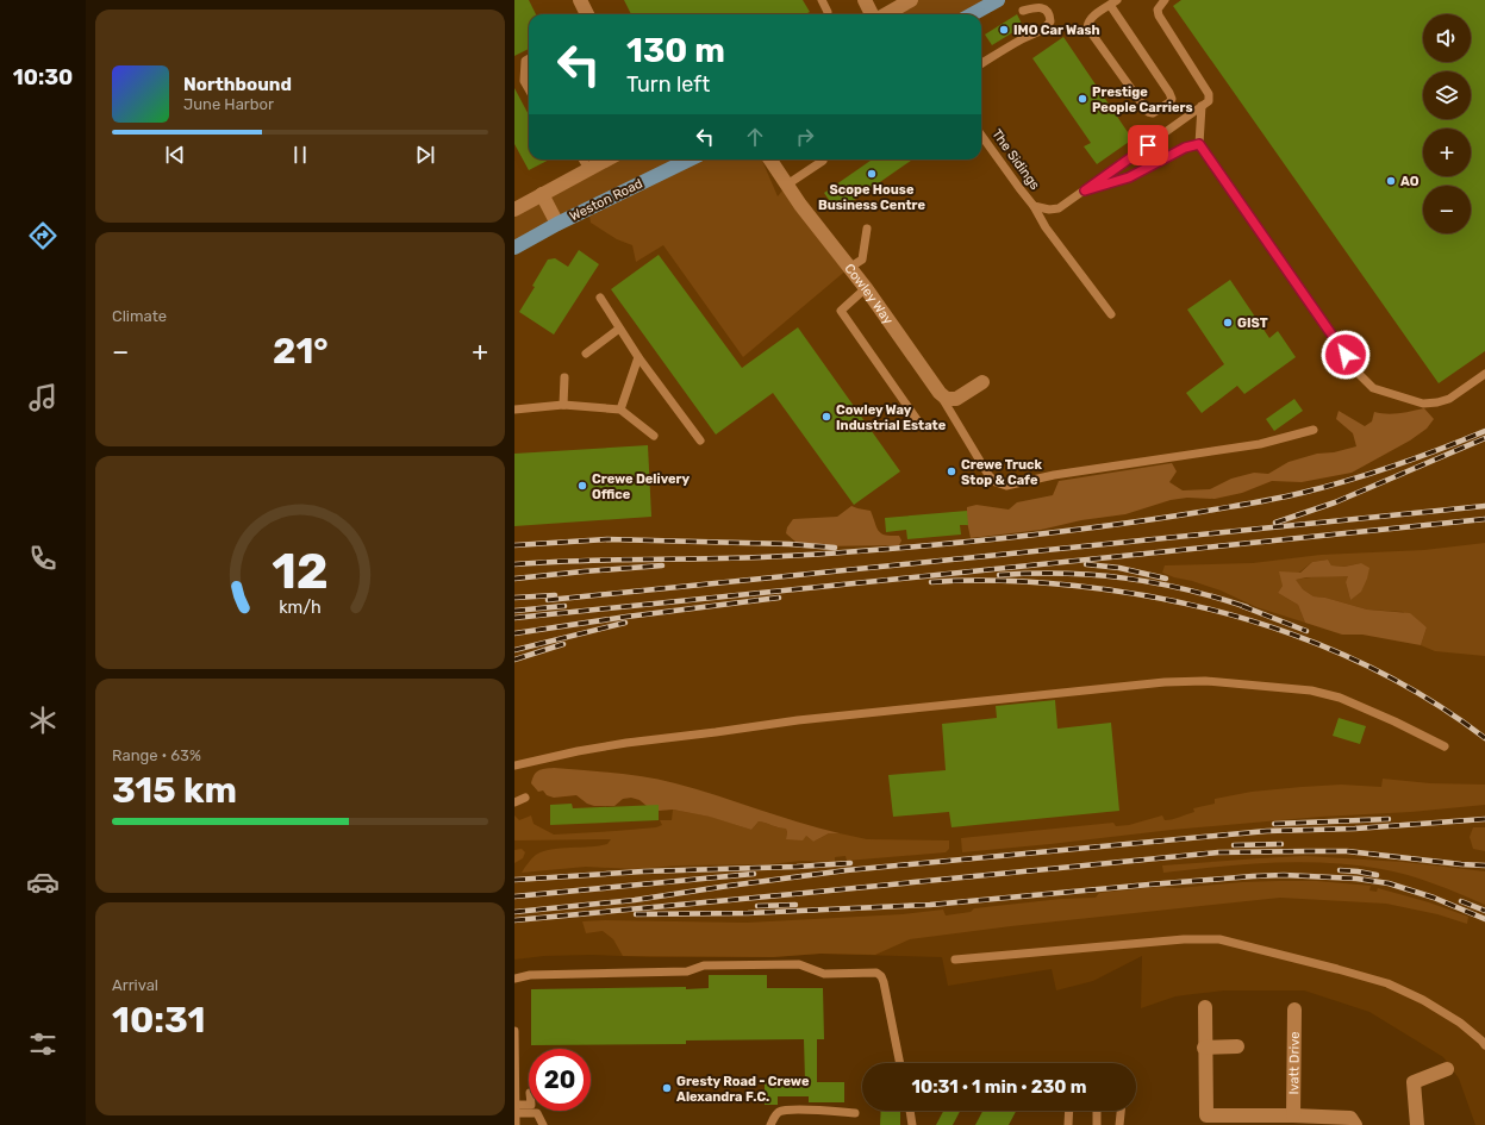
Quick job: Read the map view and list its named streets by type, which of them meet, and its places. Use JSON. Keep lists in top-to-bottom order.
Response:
{
  "streets": {
    "main road": ["Weston Road"],
    "street": ["Cowley Way", "Ivatt Drive"],
    "lane": ["The Sidings"]
  },
  "places": [
    "IMO Car Wash",
    "Prestige People Carriers",
    "Scope House Business Centre",
    "AO",
    "GIST",
    "Cowley Way Industrial Estate",
    "Crewe Truck Stop & Cafe",
    "Crewe Delivery Office",
    "Gresty Road - Crewe Alexandra F.C."
  ],
  "page": {
    "tabs": "10:30",
    "map_buttons": ["+", "−"],
    "turn": ["130 m", "Turn left"],
    "song": ["Northbound", "June Harbor"],
    "tile": [
      "Climate",
      ["Range · 63%", "315 km"],
      ["Arrival", "10:31"]
    ],
    "heat": ["−", "21°", "+"],
    "limit": "20",
    "trip": "10:31 · 1 min · 230 m",
    "gauge": ["12", "km/h"]
  }
}
